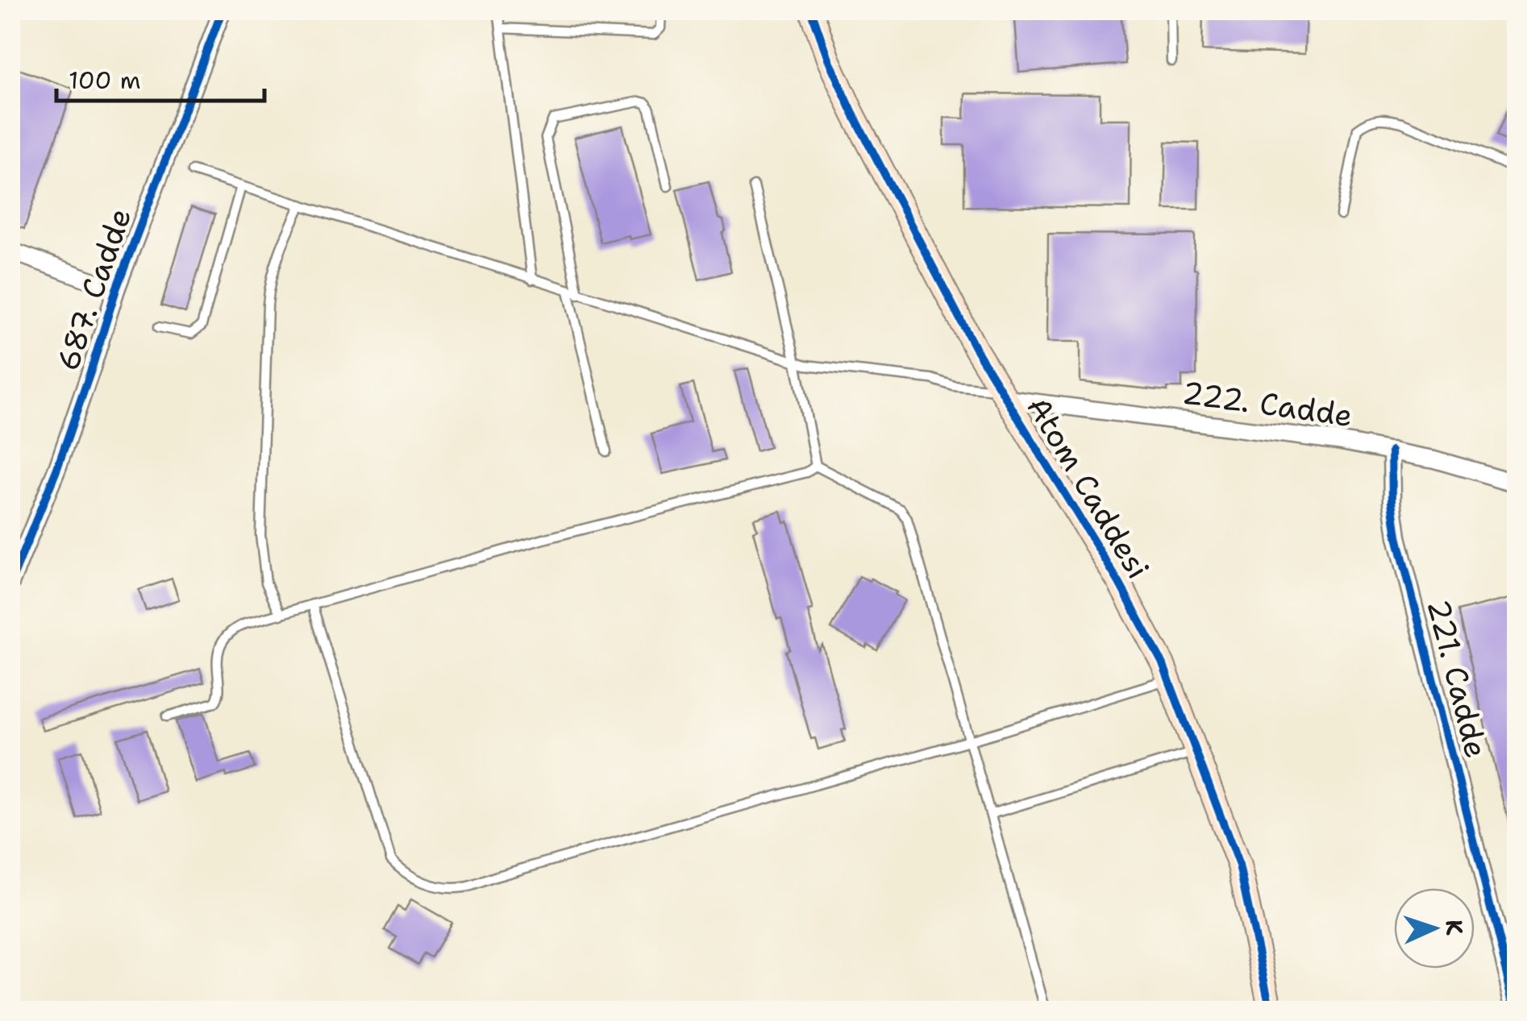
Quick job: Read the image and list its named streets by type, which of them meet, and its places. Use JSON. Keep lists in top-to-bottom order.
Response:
{
  "streets": {
    "street": [
      "687. Cadde",
      "222. Cadde",
      "Atom Caddesi",
      "221. Cadde"
    ]
  },
  "crossings": [
    ["222. Cadde", "Atom Caddesi"],
    ["222. Cadde", "221. Cadde"]
  ],
  "scale_bar": "100 m",
  "north": "right"
}
